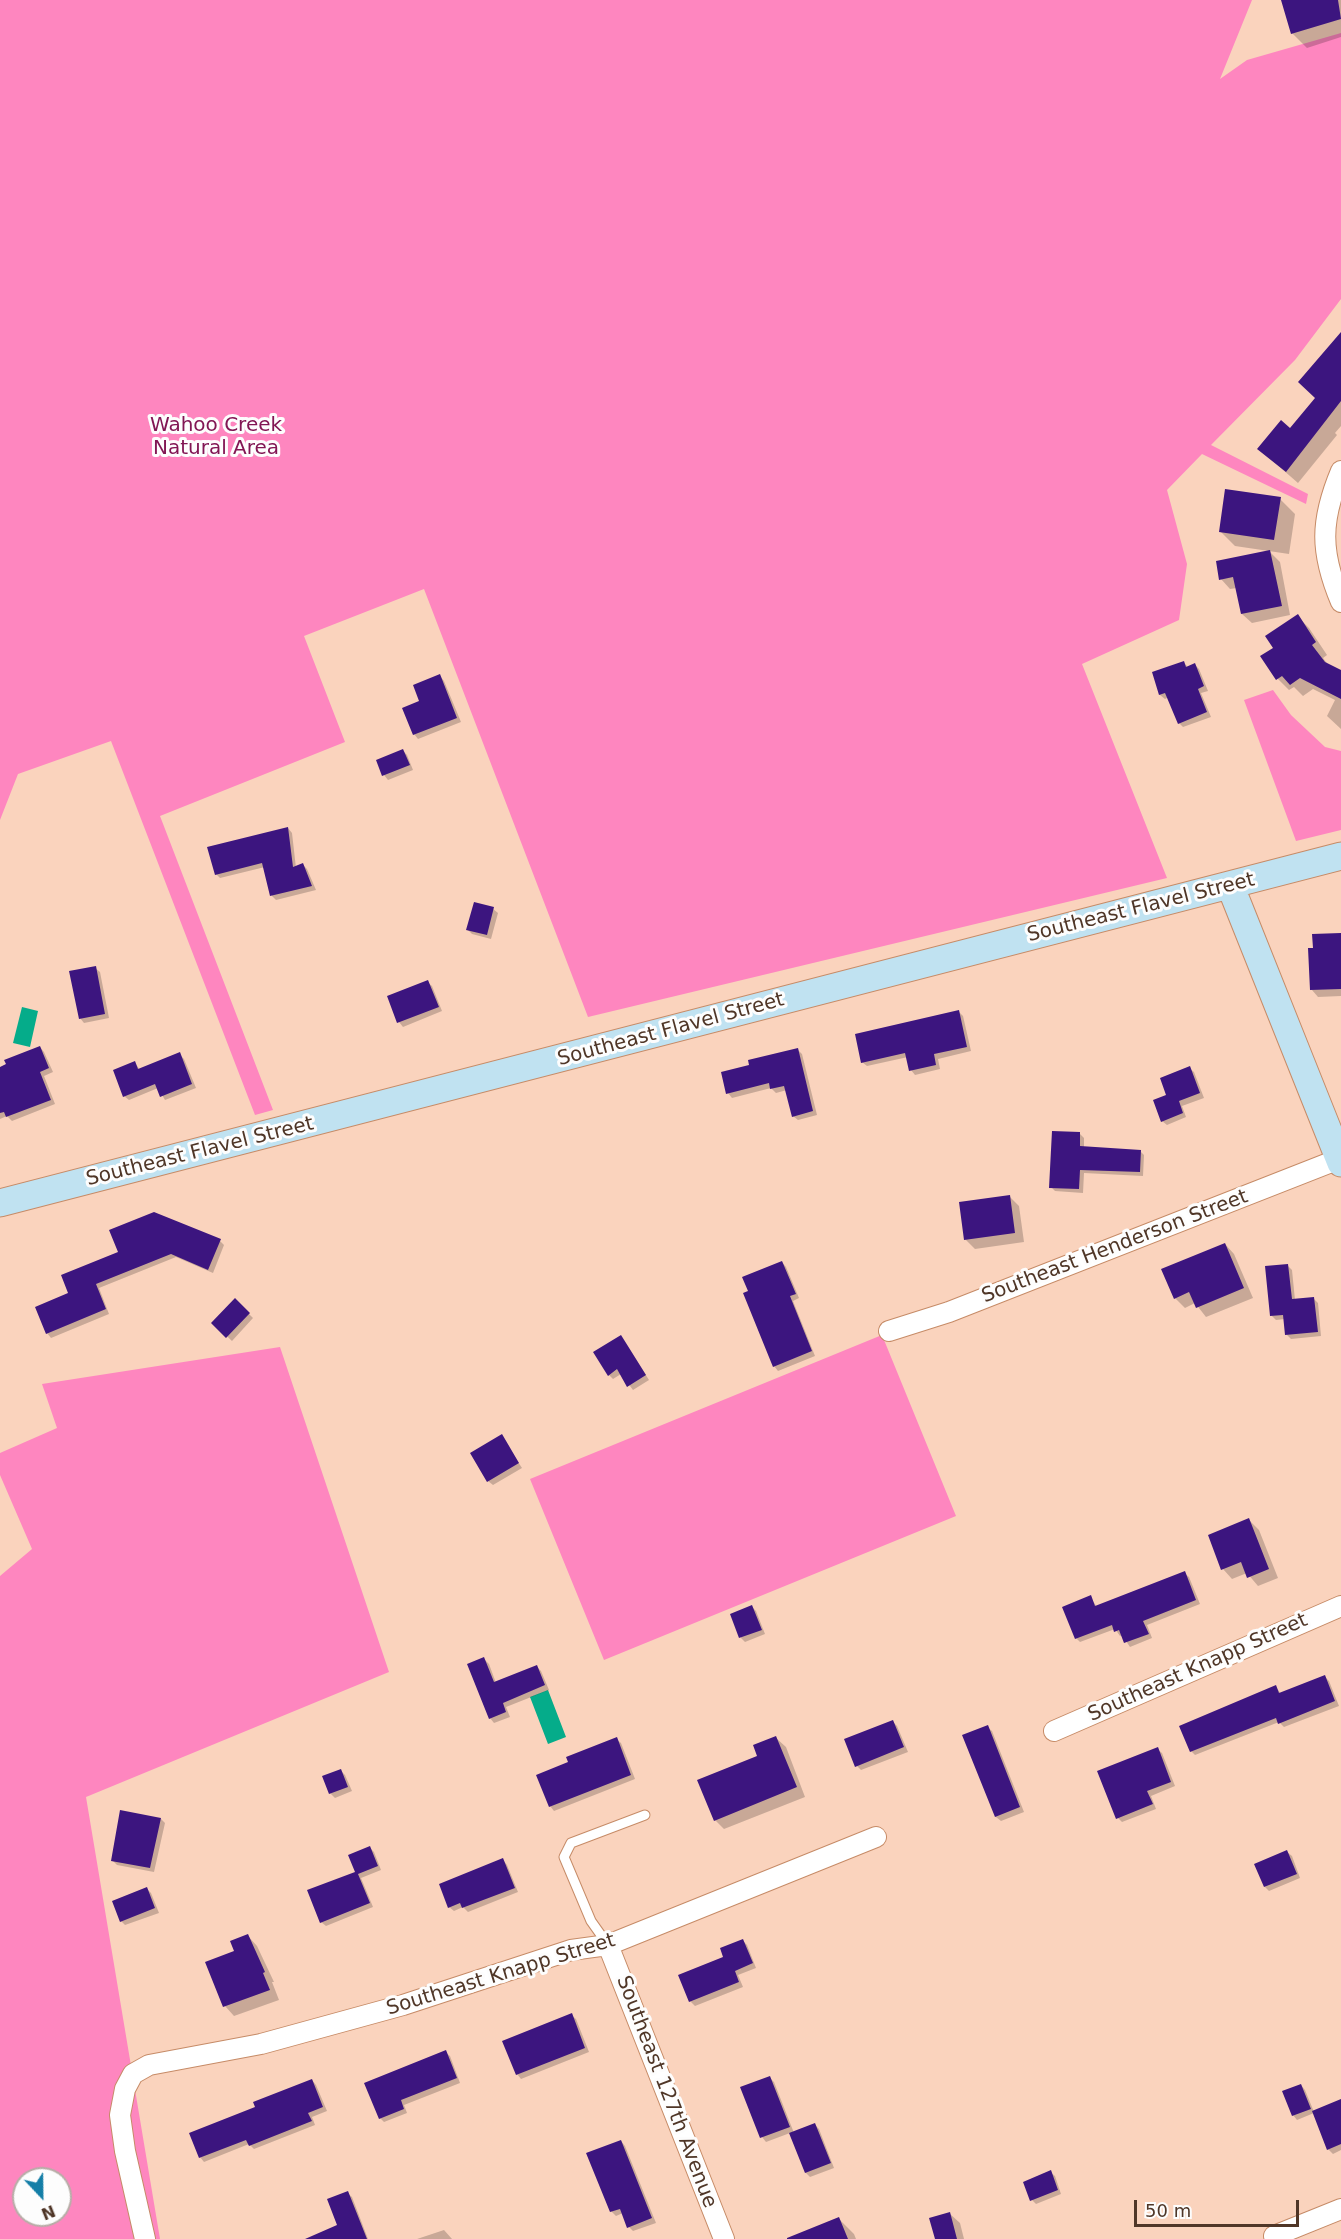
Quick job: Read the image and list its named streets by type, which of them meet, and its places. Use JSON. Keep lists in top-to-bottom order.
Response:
{
  "streets": {
    "street": [
      "Southeast Flavel Street",
      "Southeast Henderson Street",
      "Southeast Knapp Street",
      "Southeast 127th Avenue"
    ]
  },
  "crossings": [
    ["Southeast Knapp Street", "Southeast 127th Avenue"]
  ],
  "parks": ["Wahoo Creek Natural Area"],
  "scale_bar": "50 m",
  "north": "bottom"
}
